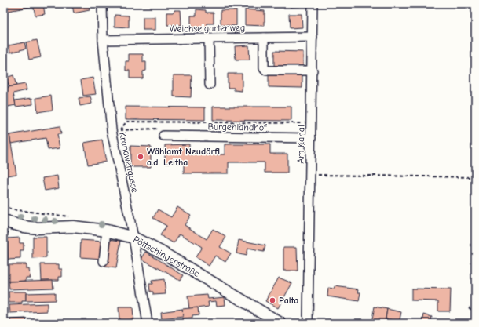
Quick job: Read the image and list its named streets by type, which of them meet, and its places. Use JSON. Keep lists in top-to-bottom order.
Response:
{
  "streets": {
    "main road": ["Pöttschingerstraße"],
    "street": [
      "Weichselgartenweg",
      "Burgenlandhof",
      "Am Kanal",
      "Kranawettgasse"
    ]
  },
  "crossings": [
    ["Weichselgartenweg", "Am Kanal"],
    ["Weichselgartenweg", "Kranawettgasse"],
    ["Burgenlandhof", "Am Kanal"],
    ["Kranawettgasse", "Pöttschingerstraße"]
  ],
  "places": ["Wählamt Neudörfl a.d. Leitha", "Palta"]
}
